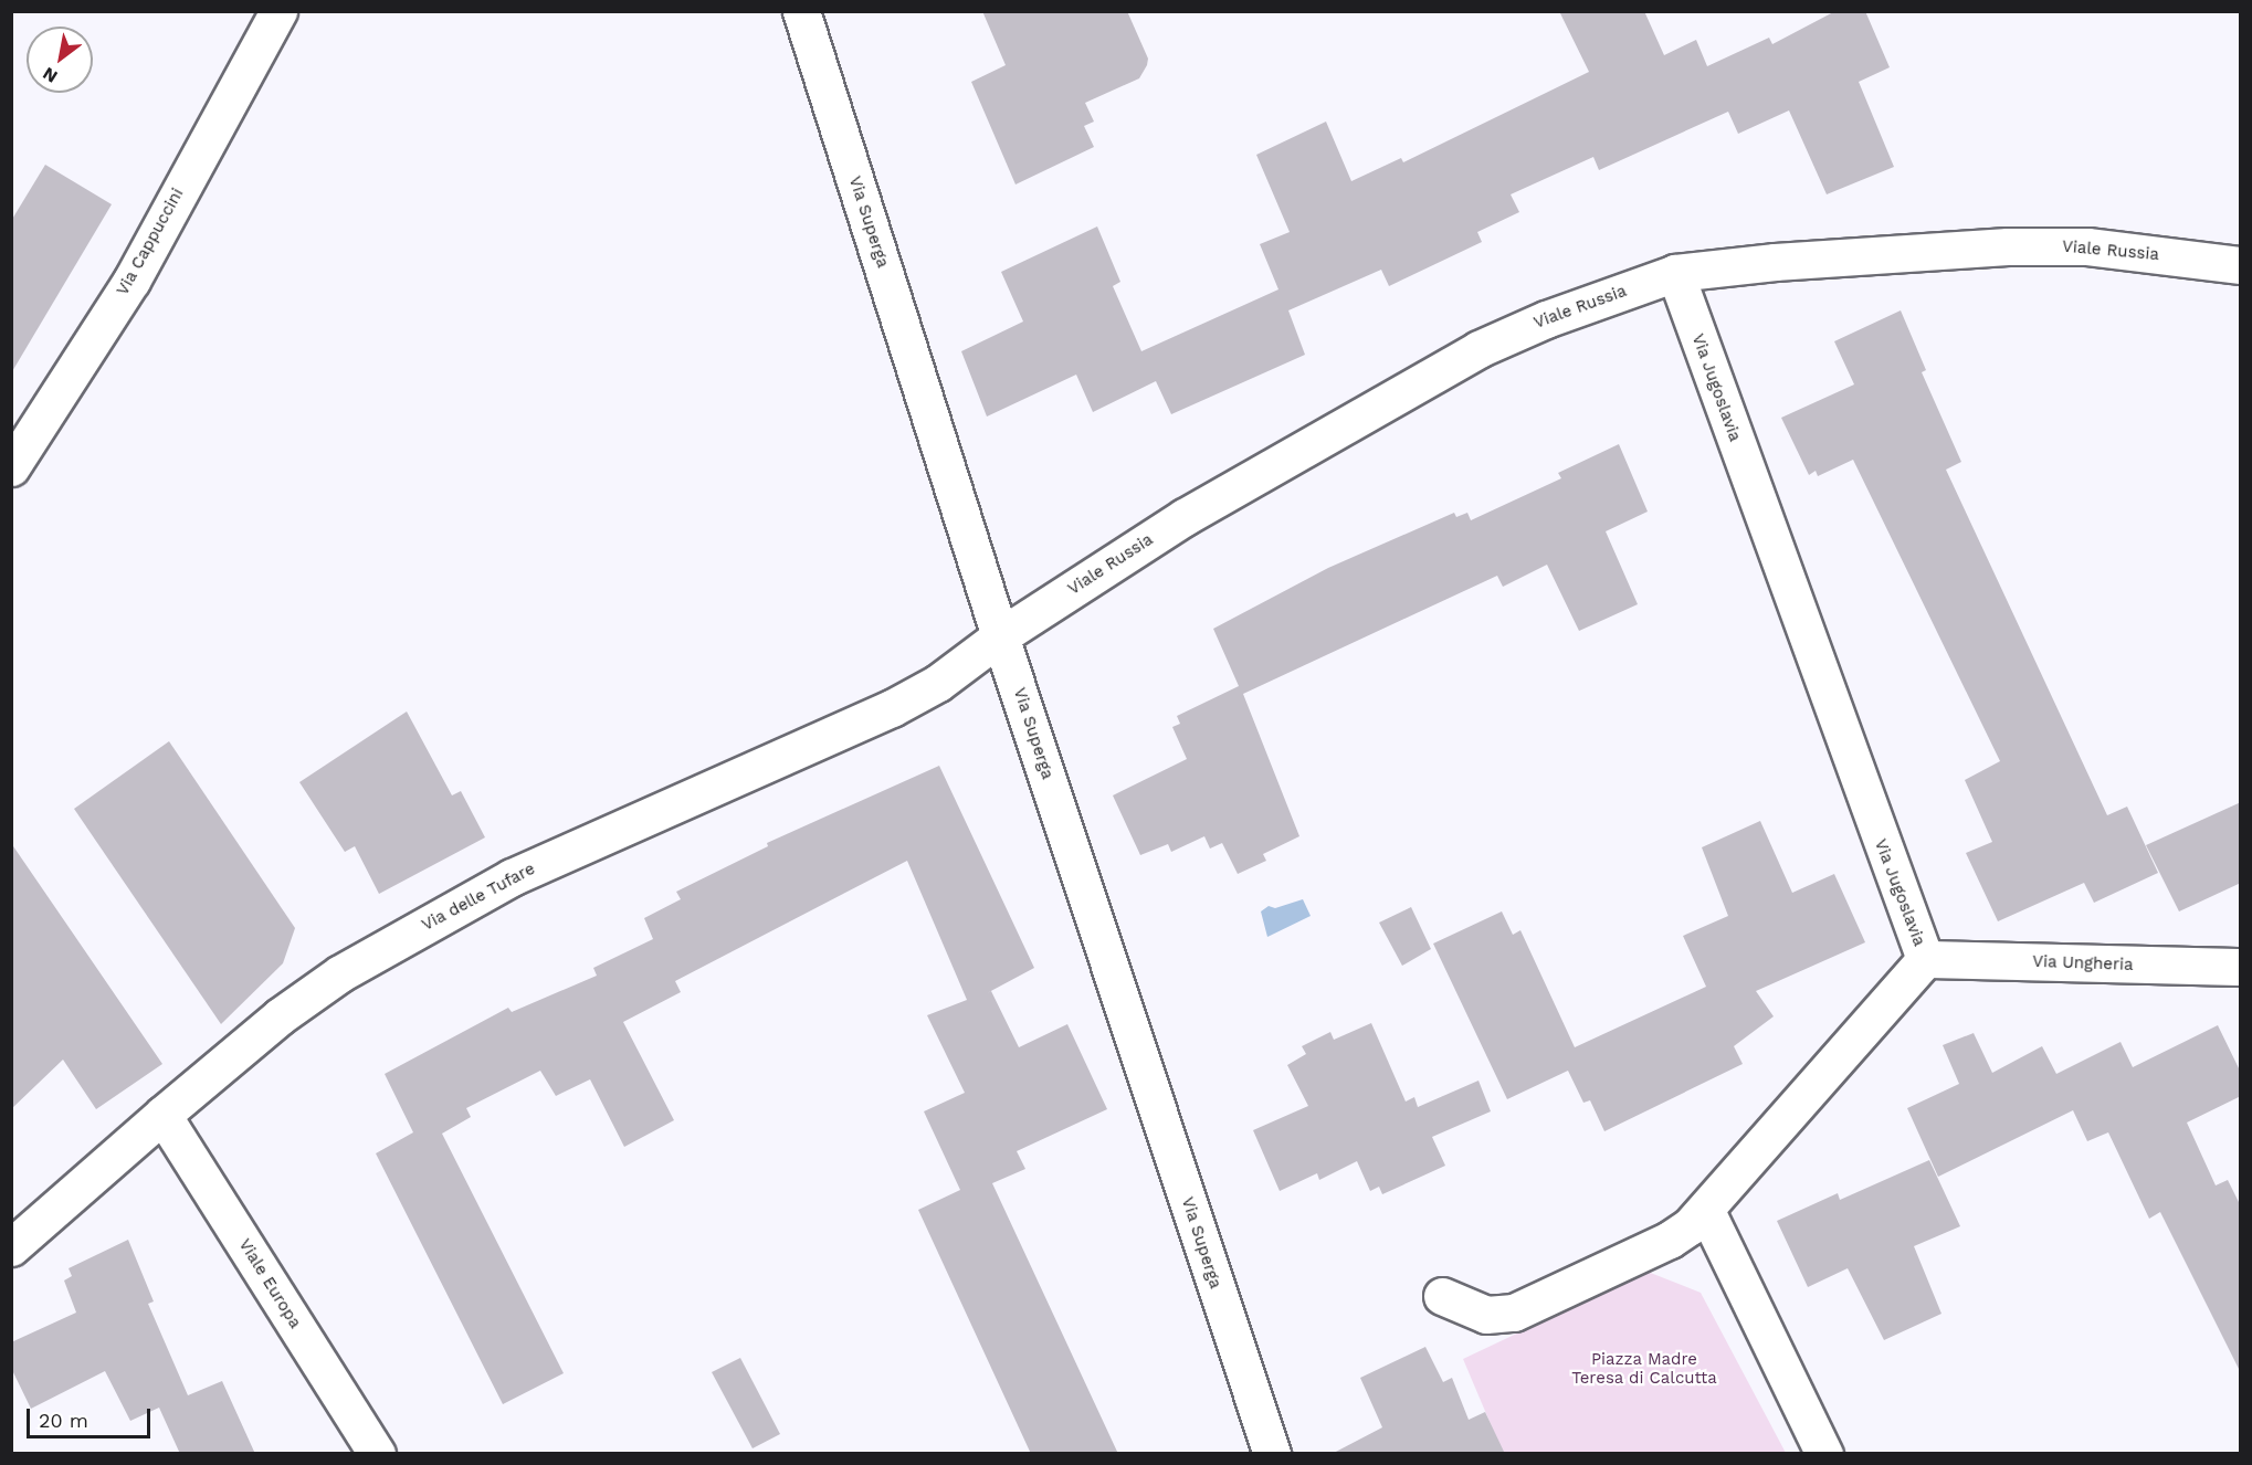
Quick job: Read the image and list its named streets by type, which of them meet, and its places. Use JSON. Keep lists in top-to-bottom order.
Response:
{
  "streets": {
    "street": [
      "Via Superga",
      "Via Cappuccini",
      "Viale Russia",
      "Via Jugoslavia",
      "Via delle Tufare",
      "Via Ungheria",
      "Viale Europa"
    ]
  },
  "crossings": [
    ["Via Superga", "Viale Russia"],
    ["Via Superga", "Via delle Tufare"],
    ["Viale Russia", "Via Jugoslavia"],
    ["Viale Russia", "Via delle Tufare"],
    ["Via Jugoslavia", "Via Ungheria"],
    ["Via delle Tufare", "Viale Europa"]
  ],
  "parks": ["Piazza Madre Teresa di Calcutta"],
  "scale_bar": "20 m",
  "north": "bottom left"
}
